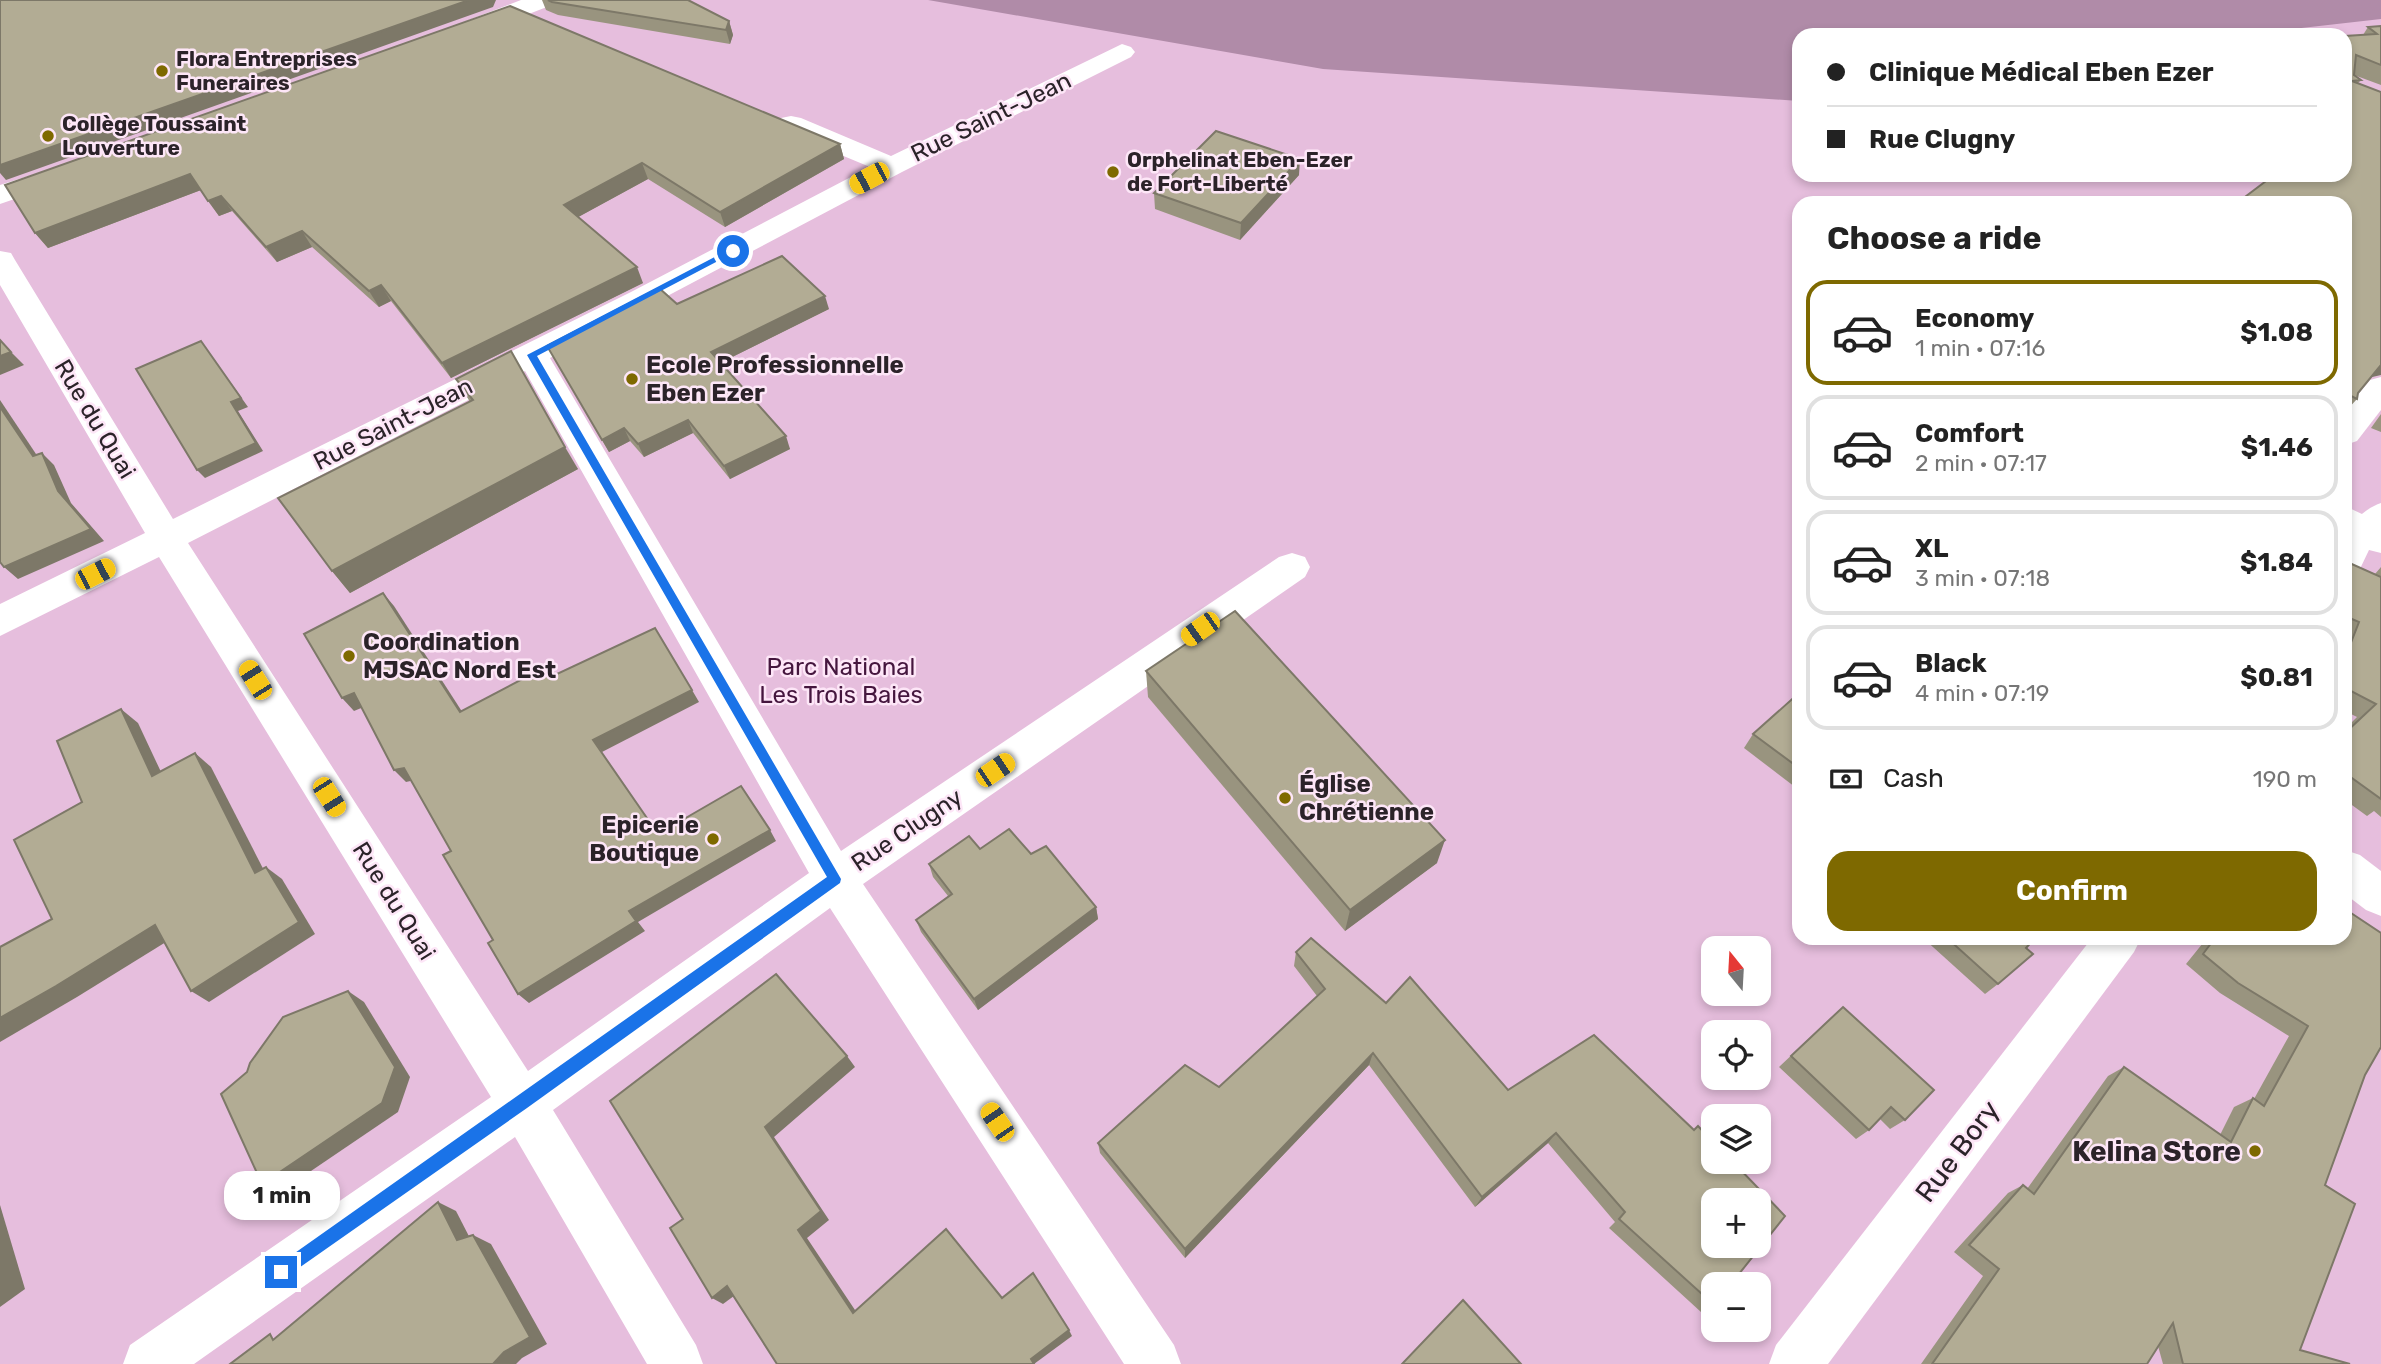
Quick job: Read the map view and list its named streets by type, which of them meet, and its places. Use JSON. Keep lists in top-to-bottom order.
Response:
{
  "streets": {
    "street": [
      "Rue Saint-Jean",
      "Rue du Quai",
      "Rue Clugny",
      "Rue Bory"
    ]
  },
  "crossings": [
    ["Rue Saint-Jean", "Rue du Quai"],
    ["Rue du Quai", "Rue Clugny"]
  ],
  "parks": ["Parc National Les Trois Baies"],
  "places": [
    "Flora Entreprises Funeraires",
    "Collège Toussaint Louverture",
    "Orphelinat Eben-Ezer de Fort-Liberté",
    "Ecole Professionnelle Eben Ezer",
    "Coordination MJSAC Nord Est",
    "Église Chrétienne",
    "Epicerie Boutique",
    "Kelina Store"
  ],
  "north": "top",
  "page": {
    "banner": ["Clinique Médical Eben Ezer", "Rue Clugny"],
    "heading": "Choose a ride",
    "list": [
      {
        "name": "Economy",
        "note": "1 min · 07:16",
        "value": "$1.08"
      },
      {
        "name": "Comfort",
        "note": "2 min · 07:17",
        "value": "$1.46"
      },
      {
        "name": "XL",
        "note": "3 min · 07:18",
        "value": "$1.84"
      },
      {
        "name": "Black",
        "note": "4 min · 07:19",
        "value": "$0.81"
      }
    ],
    "pay": ["Cash", "190 m"],
    "buttons": "Confirm",
    "map_buttons": ["+", "−"],
    "bubble": "1 min"
  }
}
